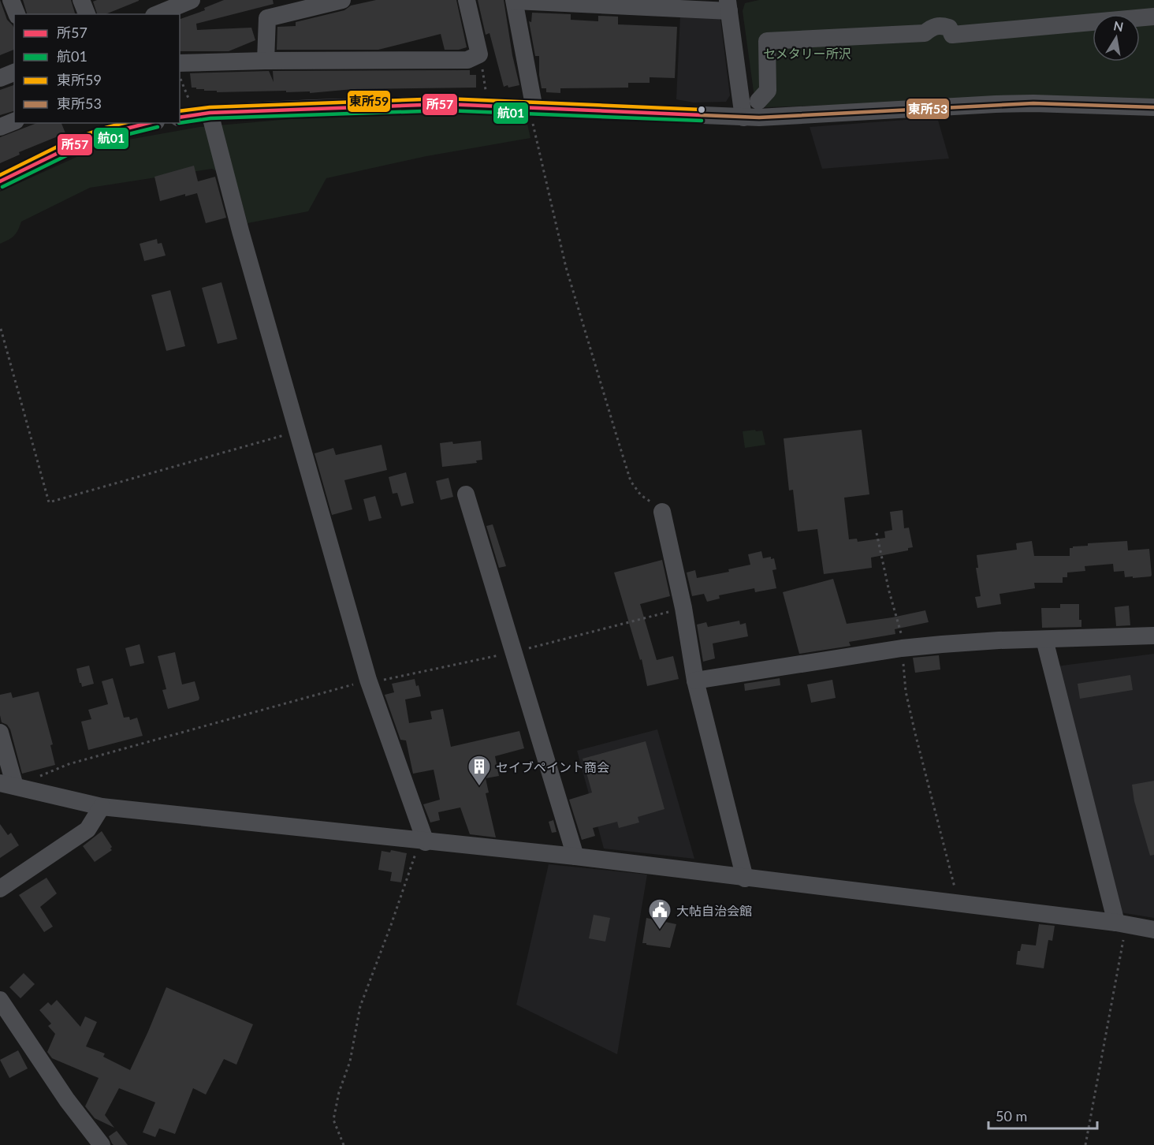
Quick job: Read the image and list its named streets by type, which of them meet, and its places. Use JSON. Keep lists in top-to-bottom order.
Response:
{
  "parks": ["セメタリー所沢"],
  "places": {
    "building": ["セイブペイント商会"],
    "public building": ["大帖自治会館"]
  },
  "lines": [
    "transit line 東所59",
    "transit line 東所53",
    "transit line 所57",
    "transit line 航01"
  ],
  "legend": [
    "所57",
    "航01",
    "東所59",
    "東所53"
  ],
  "scale_bar": "50 m",
  "north": "top"
}
